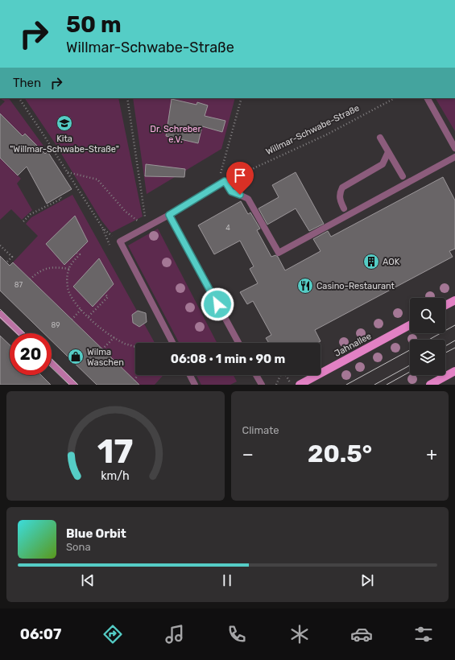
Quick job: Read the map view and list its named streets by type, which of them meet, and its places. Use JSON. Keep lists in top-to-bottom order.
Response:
{
  "streets": {
    "main road": ["Jahnallee"],
    "path": ["Willmar-Schwabe-Straße"]
  },
  "parks": ["Dr. Schreber e.V."],
  "places": {
    "school or university": ["Kita \"Willmar-Schwabe-Straße\""],
    "building": ["AOK"],
    "restaurant": ["Casino-Restaurant"],
    "shop": ["Wilma Waschen"]
  },
  "house_numbers": ["4", "87", "89"],
  "page": {
    "turn": ["50 m", "Willmar-Schwabe-Straße"],
    "then": "Then",
    "limit": "20",
    "trip": "06:08 · 1 min · 90 m",
    "tile": "Climate",
    "heat": ["−", "20.5°", "+"],
    "song": ["Blue Orbit", "Sona"],
    "tabs": "06:07",
    "gauge": ["17", "km/h"]
  }
}
